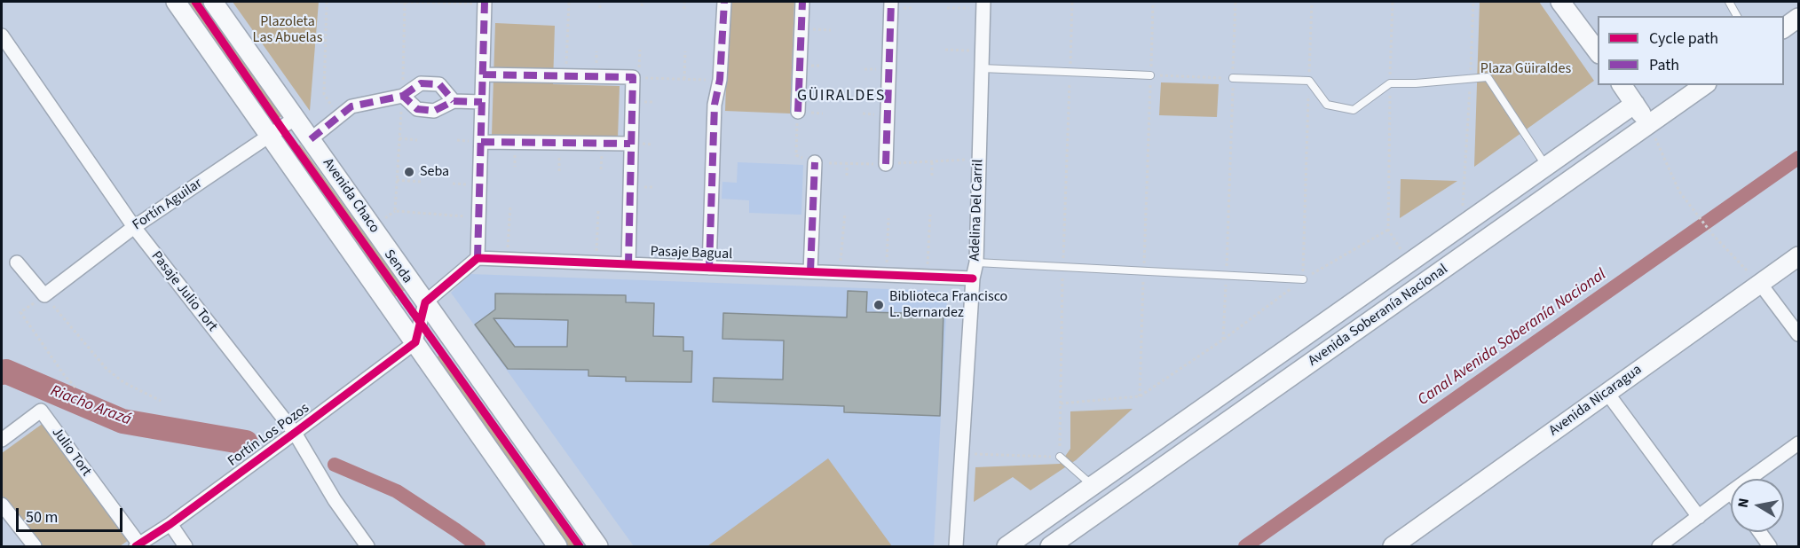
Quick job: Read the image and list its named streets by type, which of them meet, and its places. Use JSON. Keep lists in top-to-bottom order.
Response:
{
  "streets": {
    "main road": ["Avenida Chaco", "Avenida Soberanía Nacional", "Avenida Nicaragua"],
    "street": [
      "Fortín Aguilar",
      "Adelina Del Carril",
      "Pasaje Bagual",
      "Pasaje Julio Tort",
      "Fortín Los Pozos",
      "Julio Tort"
    ],
    "cycle path": ["Senda"]
  },
  "crossings": [
    ["Avenida Chaco", "Fortín Aguilar"],
    ["Fortín Aguilar", "Pasaje Julio Tort"],
    ["Adelina Del Carril", "Pasaje Bagual"],
    ["Pasaje Julio Tort", "Fortín Los Pozos"],
    ["Fortín Los Pozos", "Julio Tort"]
  ],
  "districts": ["GÜIRALDES"],
  "water": ["Canal Avenida Soberanía Nacional", "Riacho Arazá"],
  "parks": ["Plazoleta Las Abuelas", "Plaza Güiraldes"],
  "places": ["Seba", "Biblioteca Francisco L. Bernardez"],
  "legend": ["Cycle path", "Path"],
  "scale_bar": "50 m",
  "north": "left"
}
